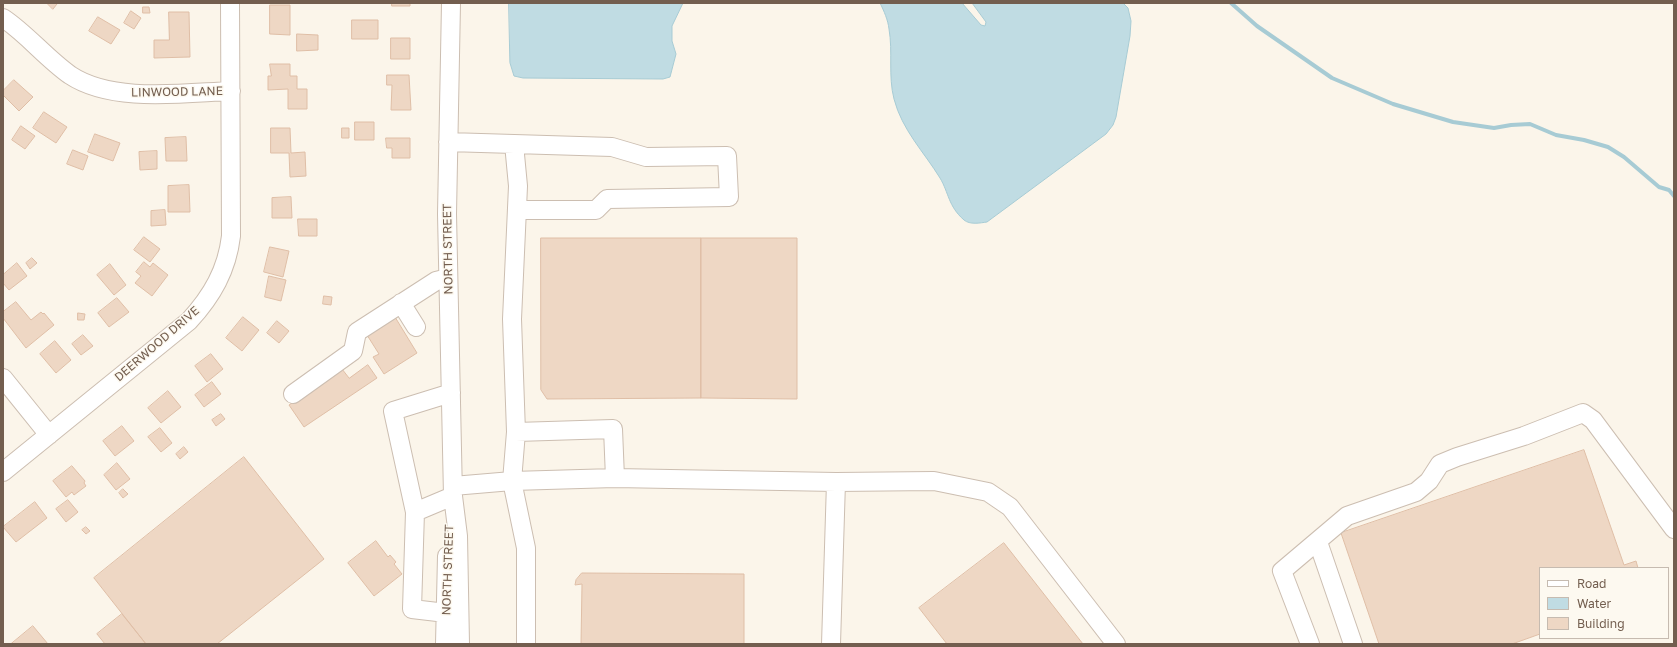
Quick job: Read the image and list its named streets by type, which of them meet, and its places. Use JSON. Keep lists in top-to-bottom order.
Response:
{
  "streets": {
    "street": ["LINWOOD LANE", "NORTH STREET", "DEERWOOD DRIVE"]
  },
  "crossings": [
    ["LINWOOD LANE", "DEERWOOD DRIVE"]
  ],
  "legend": ["Road", "Water", "Building"]
}
